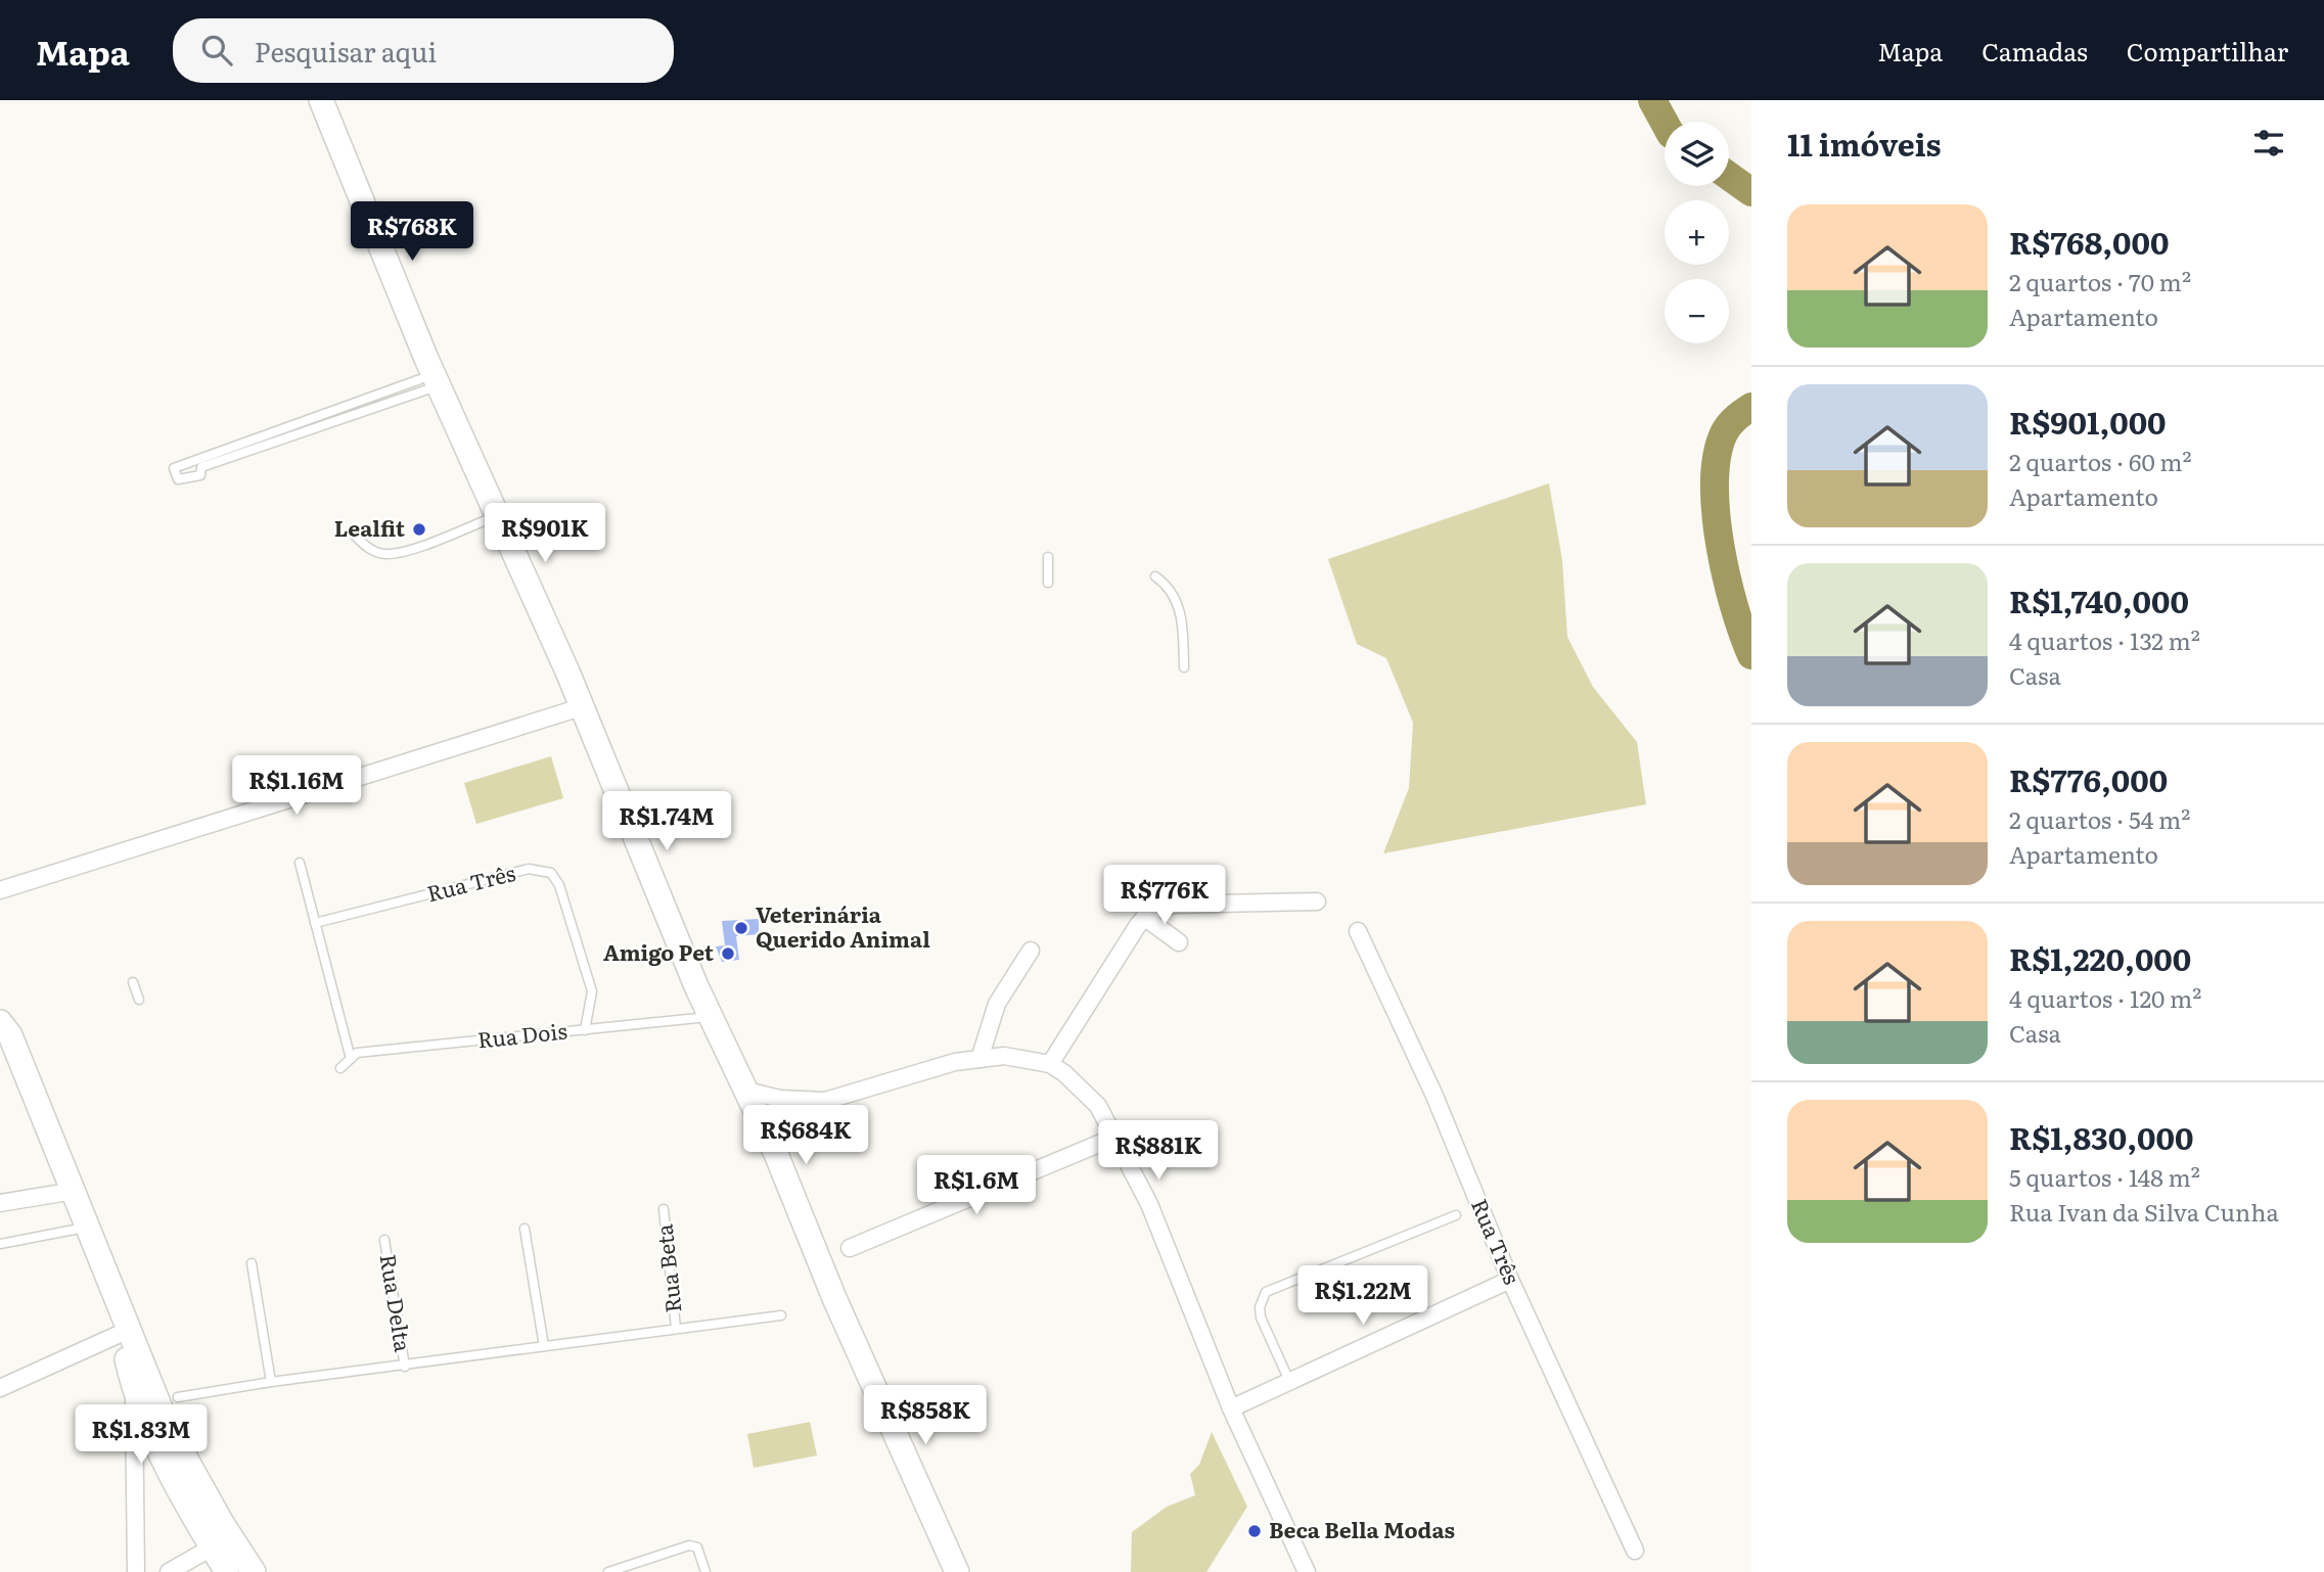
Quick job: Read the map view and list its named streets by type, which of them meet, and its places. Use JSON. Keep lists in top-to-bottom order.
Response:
{
  "streets": {
    "street": ["Rua Três"],
    "lane": ["Rua Dois", "Rua Beta", "Rua Delta"]
  },
  "crossings": [
    ["Rua Três", "Rua Dois"]
  ],
  "places": [
    "Lealfit",
    "Veterinária Querido Animal",
    "Amigo Pet",
    "Beca Bella Modas"
  ],
  "page": {
    "header": "Mapa",
    "search": "Pesquisar aqui",
    "nav": ["Mapa", "Camadas", "Compartilhar"],
    "heading": "11 imóveis",
    "map_buttons": ["+", "−"],
    "list": [
      {
        "name": "R$768,000",
        "note": "2 quartos · 70 m² · Apartamento"
      },
      {
        "name": "R$901,000",
        "note": "2 quartos · 60 m² · Apartamento"
      },
      {
        "name": "R$1,740,000",
        "note": "4 quartos · 132 m² · Casa"
      },
      {
        "name": "R$776,000",
        "note": "2 quartos · 54 m² · Apartamento"
      },
      {
        "name": "R$1,220,000",
        "note": "4 quartos · 120 m² · Casa"
      },
      {
        "name": "R$1,830,000",
        "note": "5 quartos · 148 m² · Rua Ivan da Silva Cunha"
      }
    ],
    "price": [
      "R$768K",
      "R$901K",
      "R$1.16M",
      "R$1.74M",
      "R$776K",
      "R$684K",
      "R$881K",
      "R$1.6M",
      "R$1.22M",
      "R$858K",
      "R$1.83M"
    ]
  }
}
